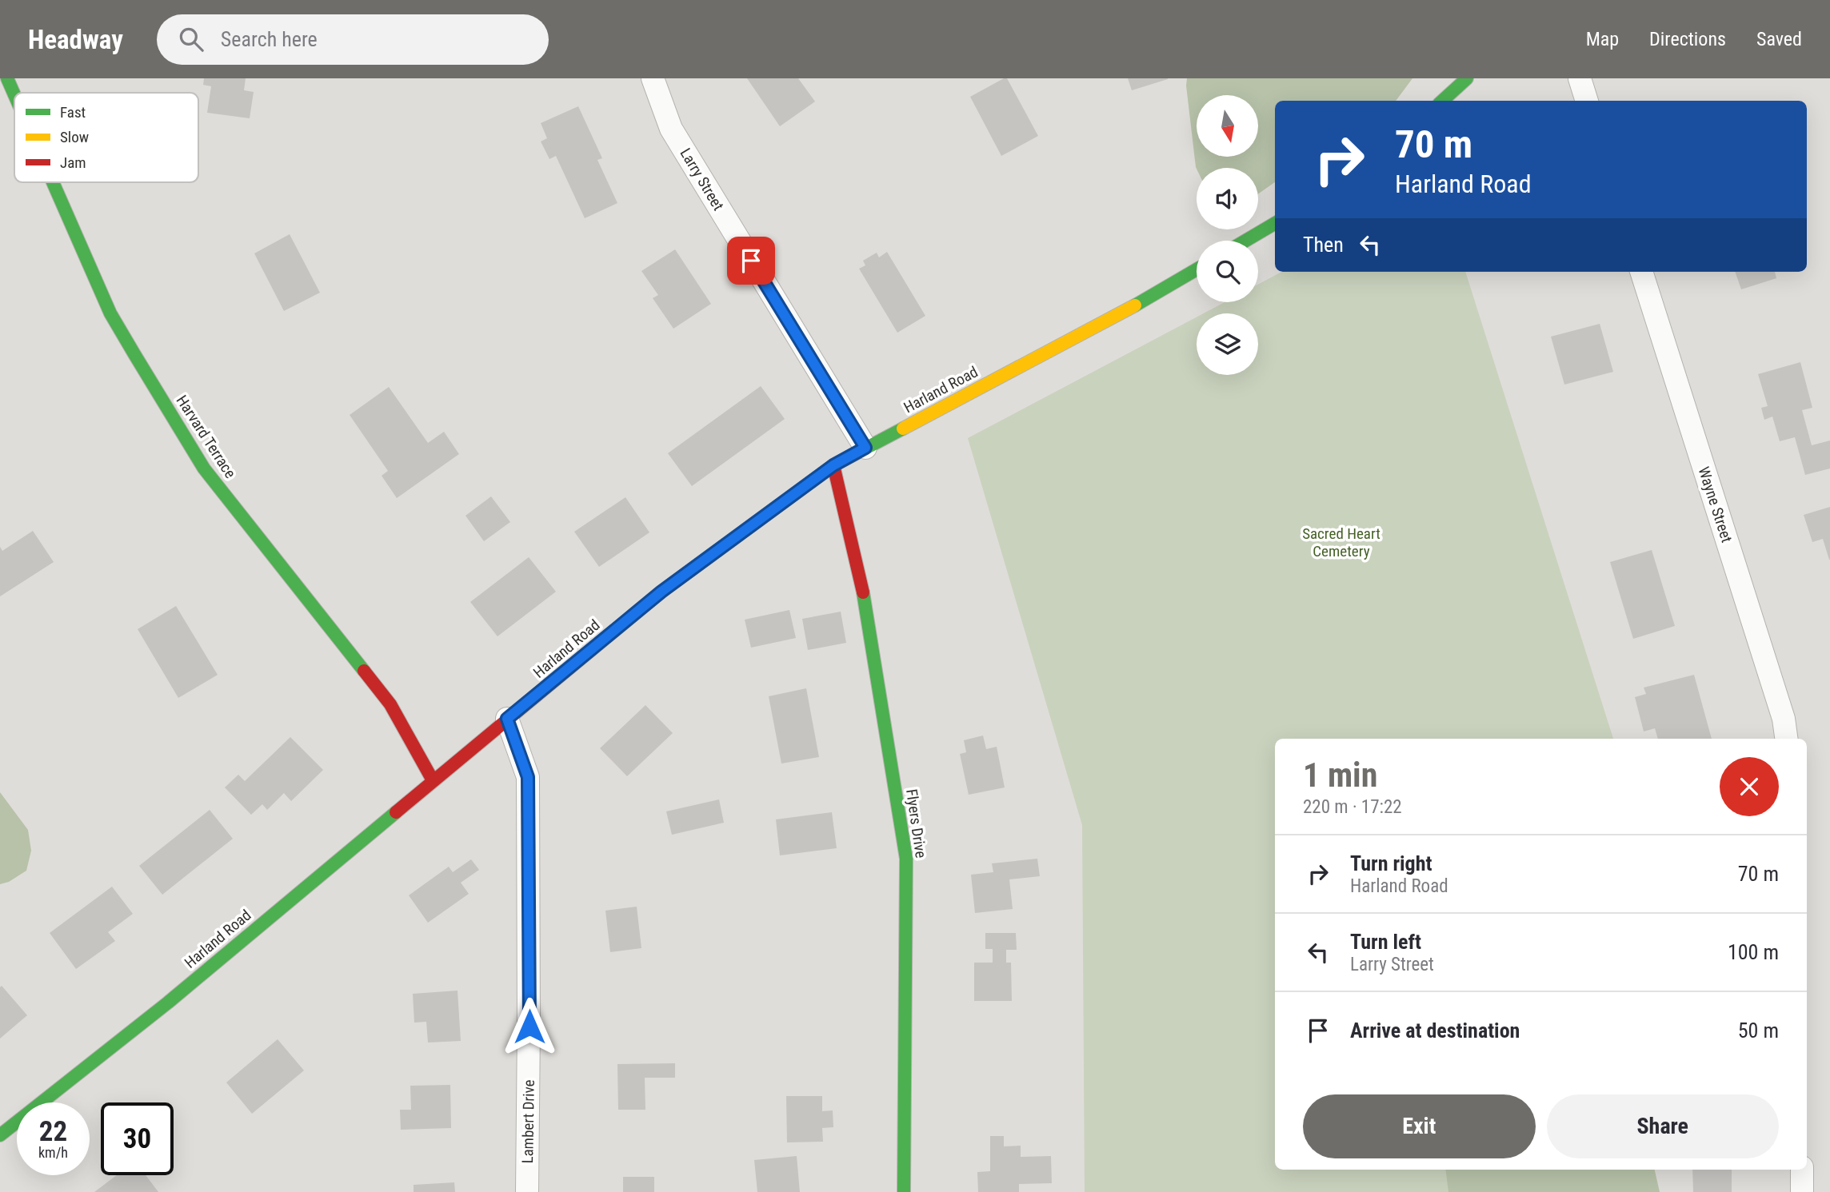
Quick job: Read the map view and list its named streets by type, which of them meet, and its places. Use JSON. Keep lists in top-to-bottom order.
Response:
{
  "streets": {
    "main road": ["Harland Road", "Harvard Terrace", "Flyers Drive"],
    "street": ["Larry Street", "Wayne Street", "Lambert Drive"]
  },
  "crossings": [
    ["Larry Street", "Harland Road"],
    ["Harland Road", "Harvard Terrace"],
    ["Harland Road", "Flyers Drive"],
    ["Harland Road", "Lambert Drive"]
  ],
  "parks": ["Sacred Heart Cemetery"],
  "legend": ["Fast", "Slow", "Jam"],
  "north": "bottom",
  "page": {
    "header": "Headway",
    "search": "Search here",
    "nav": ["Map", "Directions", "Saved"],
    "turn": ["70 m", "Harland Road"],
    "then": "Then",
    "heading": ["1 min", "220 m · 17:22"],
    "list": [
      {
        "name": "Turn right",
        "note": "Harland Road",
        "value": "70 m"
      },
      {
        "name": "Turn left",
        "note": "Larry Street",
        "value": "100 m"
      },
      {
        "name": "Arrive at destination",
        "value": "50 m"
      }
    ],
    "buttons": ["Exit", "Share"],
    "speed": "22 km/h",
    "limit": "30"
  }
}
